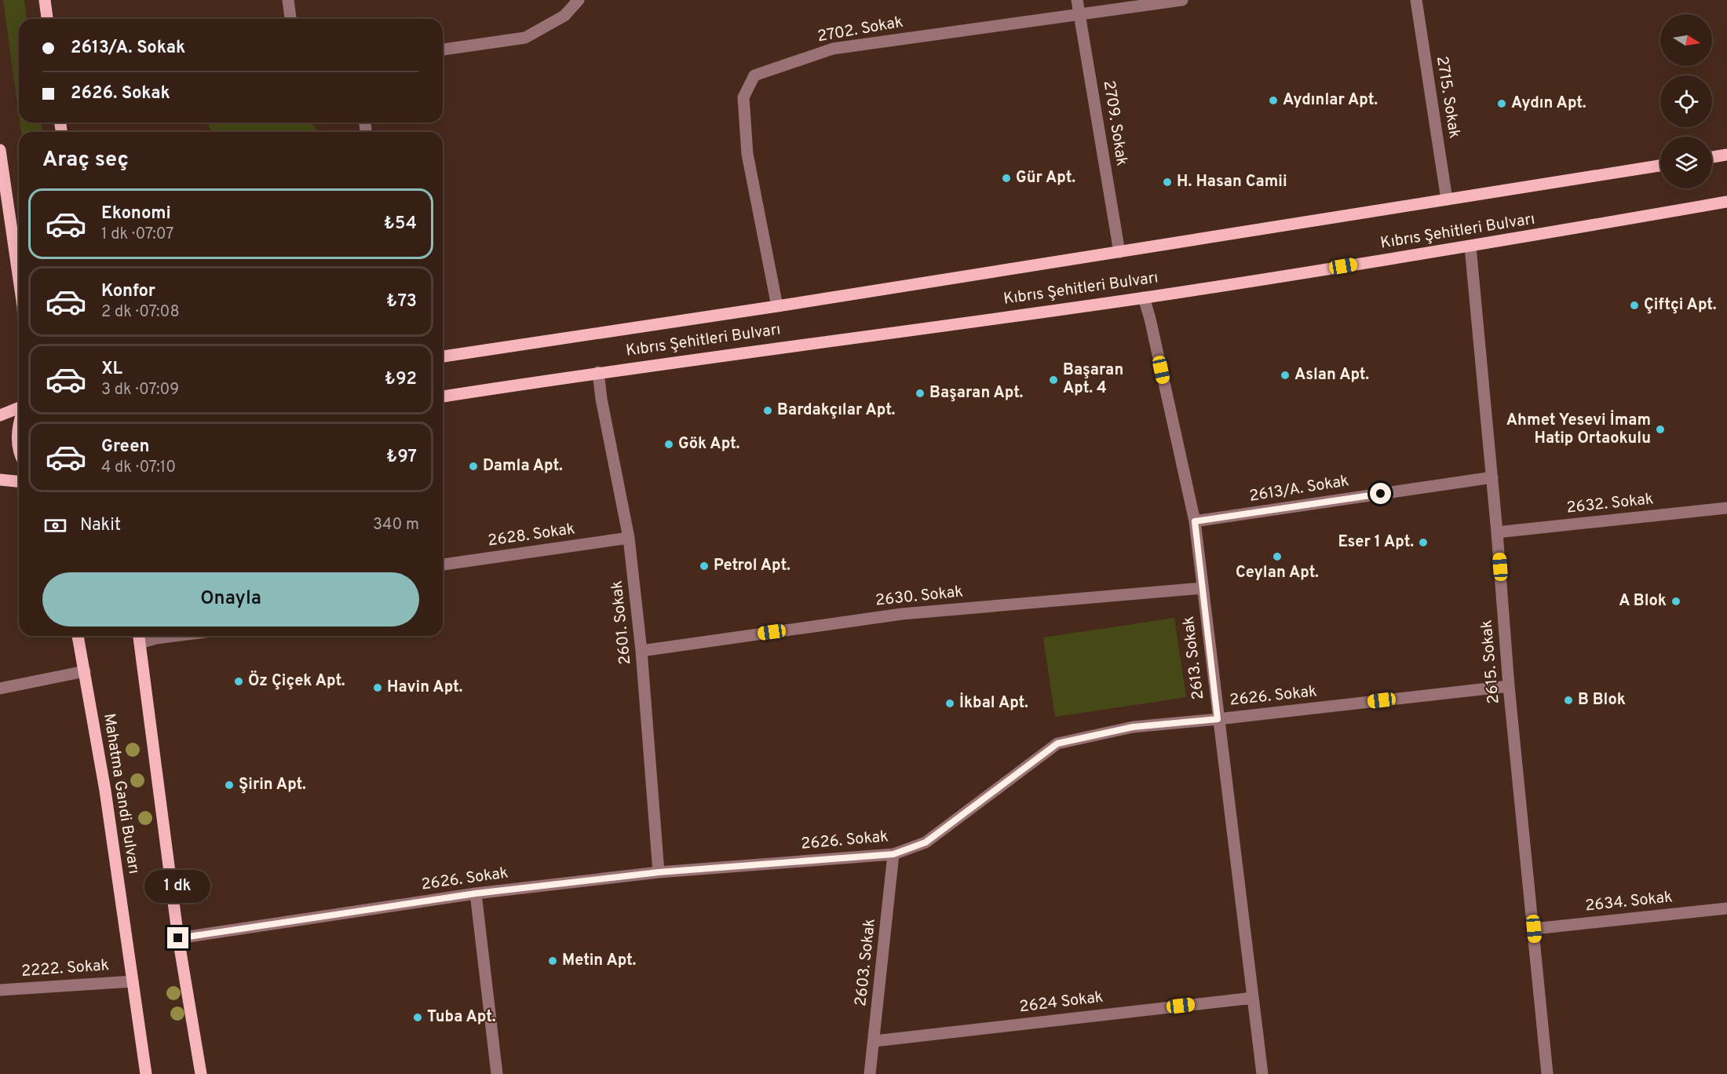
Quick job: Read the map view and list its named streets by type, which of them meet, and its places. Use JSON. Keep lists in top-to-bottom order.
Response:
{
  "streets": {
    "main road": ["Kıbrıs Şehitleri Bulvarı", "Mahatma Gandi Bulvarı"],
    "street": [
      "2702. Sokak",
      "2715. Sokak",
      "2709. Sokak",
      "2613/A. Sokak",
      "2632. Sokak",
      "2628. Sokak",
      "2630. Sokak",
      "2601. Sokak",
      "2613. Sokak",
      "2615. Sokak",
      "2626. Sokak",
      "2634. Sokak",
      "2603. Sokak",
      "2222. Sokak",
      "2624 Sokak"
    ]
  },
  "crossings": [
    ["2702. Sokak", "2709. Sokak"],
    ["2702. Sokak", "Kıbrıs Şehitleri Bulvarı"],
    ["2715. Sokak", "Kıbrıs Şehitleri Bulvarı"],
    ["2709. Sokak", "Kıbrıs Şehitleri Bulvarı"],
    ["Kıbrıs Şehitleri Bulvarı", "2601. Sokak"],
    ["Kıbrıs Şehitleri Bulvarı", "2613. Sokak"],
    ["Kıbrıs Şehitleri Bulvarı", "2615. Sokak"],
    ["2613/A. Sokak", "2613. Sokak"],
    ["2613/A. Sokak", "2615. Sokak"],
    ["2632. Sokak", "2615. Sokak"],
    ["2628. Sokak", "2601. Sokak"],
    ["2630. Sokak", "2601. Sokak"],
    ["2630. Sokak", "2613. Sokak"],
    ["2601. Sokak", "2626. Sokak"],
    ["2613. Sokak", "2626. Sokak"],
    ["2613. Sokak", "2624 Sokak"],
    ["2615. Sokak", "2626. Sokak"],
    ["2615. Sokak", "2634. Sokak"],
    ["2626. Sokak", "2603. Sokak"],
    ["Mahatma Gandi Bulvarı", "2222. Sokak"],
    ["2603. Sokak", "2624 Sokak"]
  ],
  "places": [
    "Aydınlar Apt.",
    "Aydın Apt.",
    "Gür Apt.",
    "H. Hasan Camii",
    "Çiftçi Apt.",
    "Aslan Apt.",
    "Başaran Apt. 4",
    "Başaran Apt.",
    "Bardakçılar Apt.",
    "Ahmet Yesevi İmam Hatip Ortaokulu",
    "Gök Apt.",
    "Damla Apt.",
    "Eser 1 Apt.",
    "Ceylan Apt.",
    "Petrol Apt.",
    "A Blok",
    "Öz Çiçek Apt.",
    "Havin Apt.",
    "B Blok",
    "İkbal Apt.",
    "Şirin Apt.",
    "Metin Apt.",
    "Tuba Apt."
  ],
  "north": "right",
  "page": {
    "banner": ["2613/A. Sokak", "2626. Sokak"],
    "heading": "Araç seç",
    "list": [
      {
        "name": "Ekonomi",
        "note": "1 dk · 07:07",
        "value": "₺54"
      },
      {
        "name": "Konfor",
        "note": "2 dk · 07:08",
        "value": "₺73"
      },
      {
        "name": "XL",
        "note": "3 dk · 07:09",
        "value": "₺92"
      },
      {
        "name": "Green",
        "note": "4 dk · 07:10",
        "value": "₺97"
      }
    ],
    "pay": ["Nakit", "340 m"],
    "buttons": "Onayla",
    "bubble": "1 dk"
  }
}
